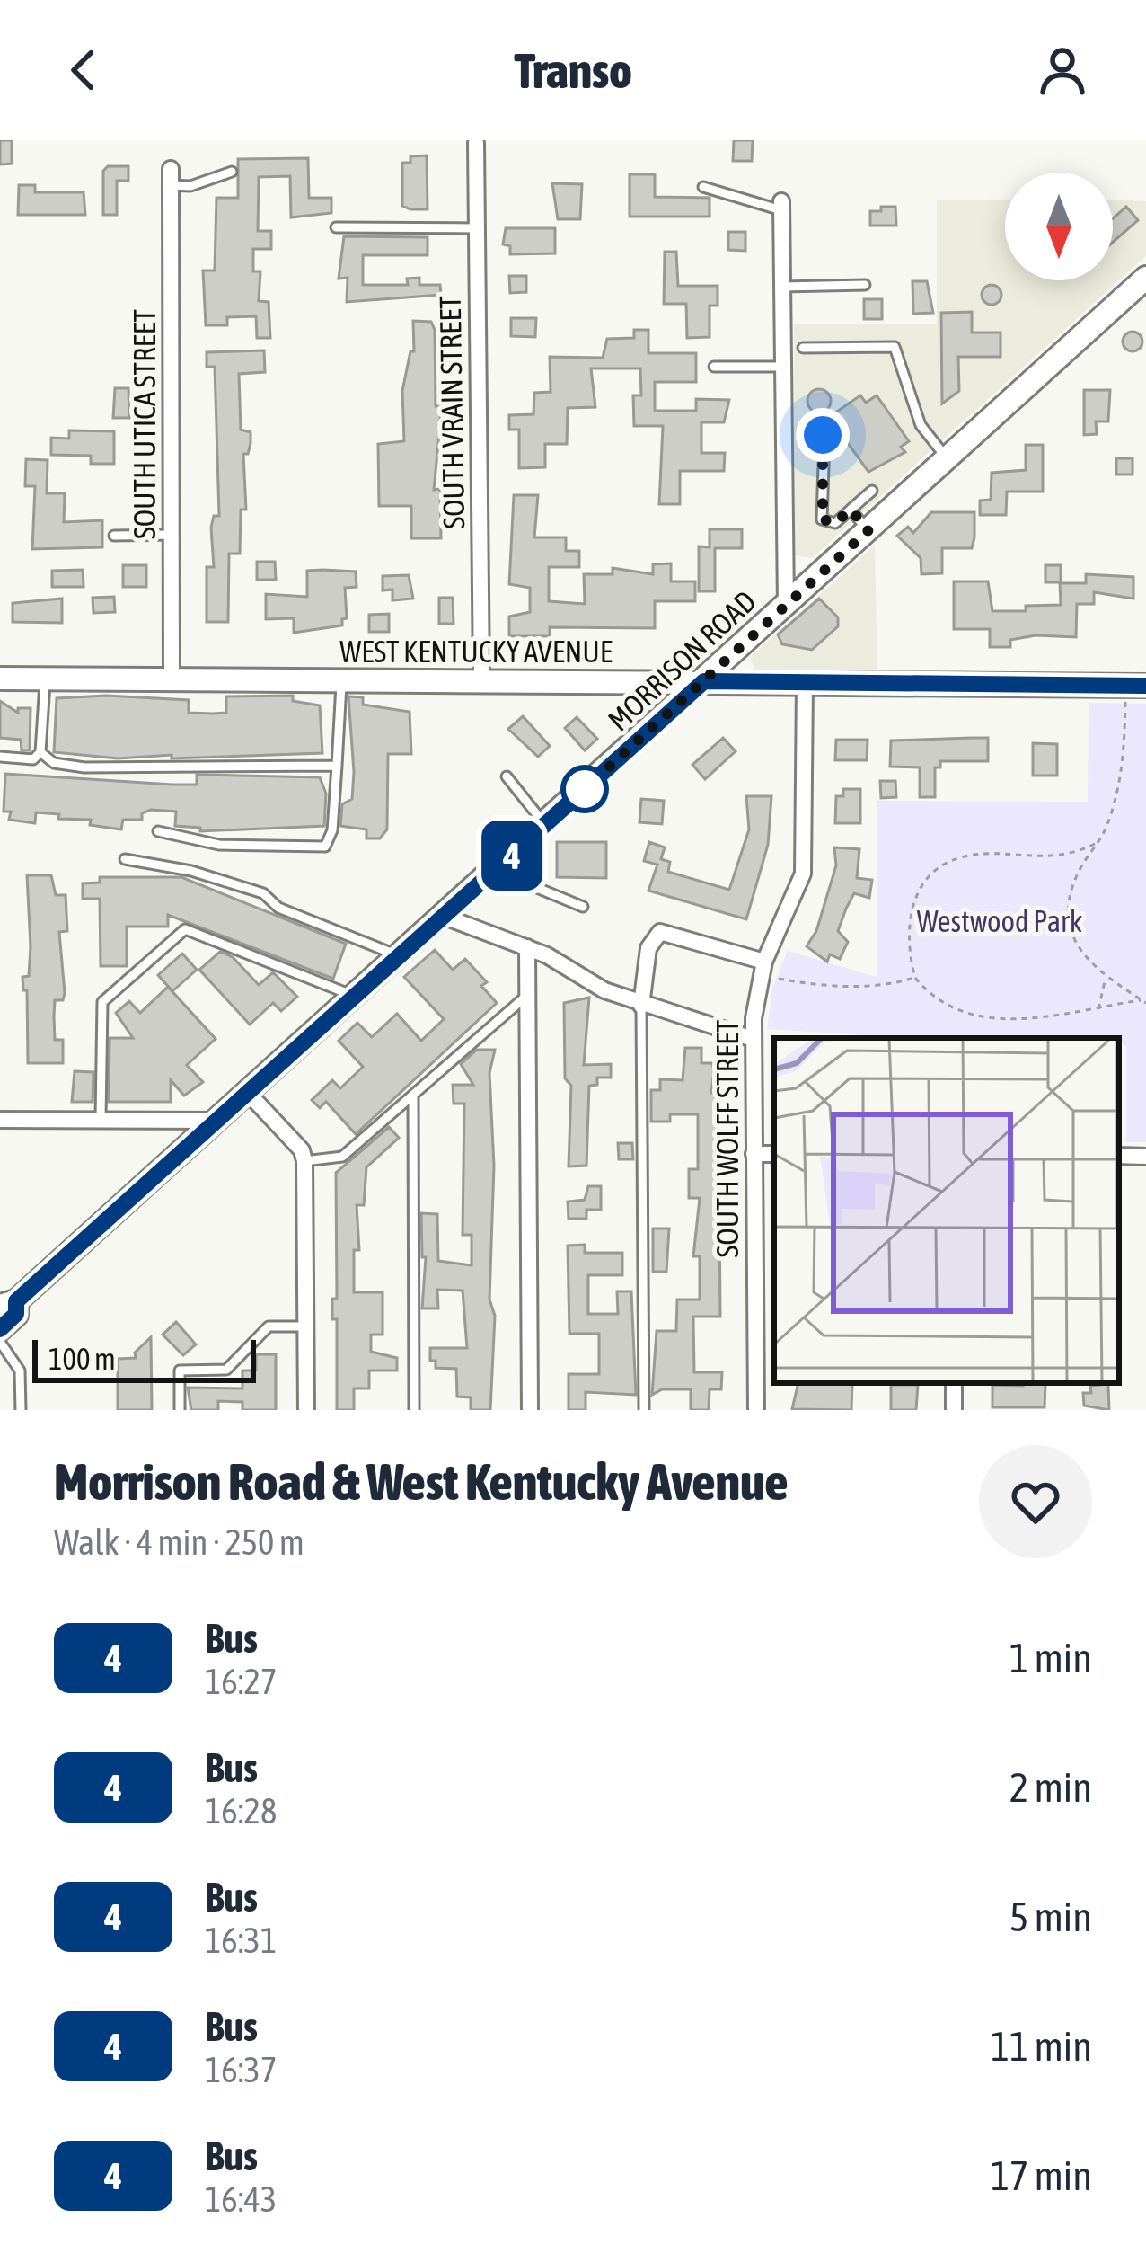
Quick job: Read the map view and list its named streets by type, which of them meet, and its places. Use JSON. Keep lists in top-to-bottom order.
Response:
{
  "streets": {
    "main road": ["WEST KENTUCKY AVENUE", "MORRISON ROAD"],
    "street": ["SOUTH VRAIN STREET", "SOUTH UTICA STREET", "SOUTH WOLFF STREET"]
  },
  "crossings": [
    ["SOUTH VRAIN STREET", "WEST KENTUCKY AVENUE"],
    ["SOUTH UTICA STREET", "WEST KENTUCKY AVENUE"],
    ["WEST KENTUCKY AVENUE", "MORRISON ROAD"],
    ["WEST KENTUCKY AVENUE", "SOUTH WOLFF STREET"]
  ],
  "parks": ["Westwood Park"],
  "lines": ["bus line 4"],
  "scale_bar": "100 m",
  "north": "bottom",
  "page": {
    "header": "Transo",
    "on_map": "4",
    "scale": "100 m",
    "heading": ["Morrison Road & West Kentucky Avenue", "Walk · 4 min · 250 m"],
    "list": [
      {
        "mark": "4",
        "name": "Bus",
        "note": "16:27",
        "value": "1 min"
      },
      {
        "mark": "4",
        "name": "Bus",
        "note": "16:28",
        "value": "2 min"
      },
      {
        "mark": "4",
        "name": "Bus",
        "note": "16:31",
        "value": "5 min"
      },
      {
        "mark": "4",
        "name": "Bus",
        "note": "16:37",
        "value": "11 min"
      },
      {
        "mark": "4",
        "name": "Bus",
        "note": "16:43",
        "value": "17 min"
      }
    ]
  }
}
